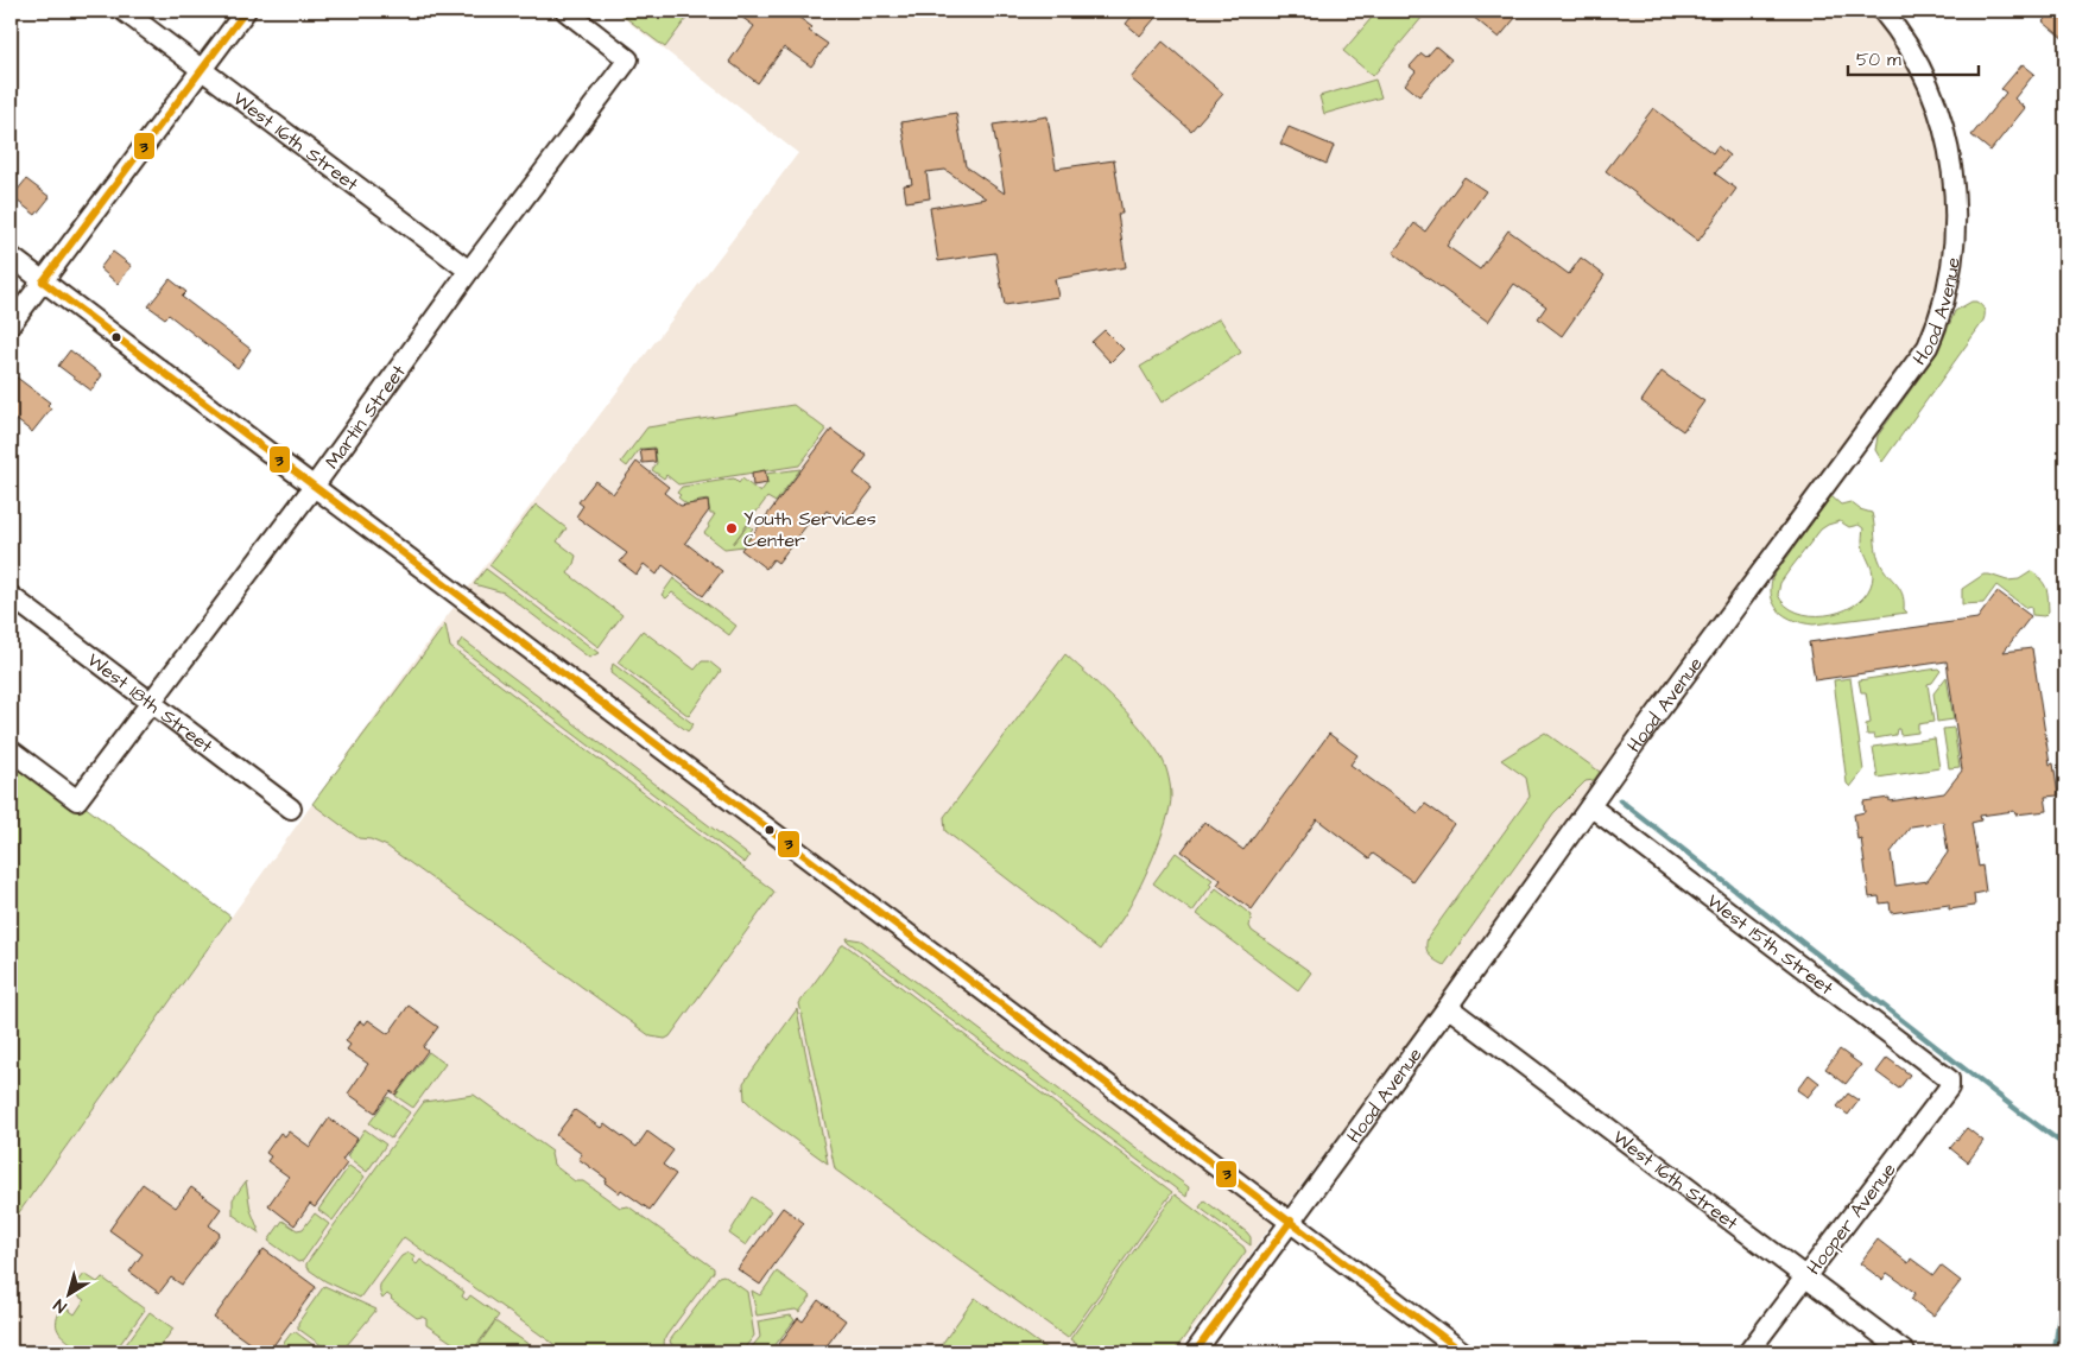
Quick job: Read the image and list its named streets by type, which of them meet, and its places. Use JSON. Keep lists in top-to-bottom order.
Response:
{
  "streets": {
    "street": [
      "West 16th Street",
      "Hood Avenue",
      "Martin Street",
      "West 18th Street",
      "West 15th Street",
      "Hooper Avenue"
    ]
  },
  "crossings": [
    ["West 16th Street", "Hood Avenue"],
    ["West 16th Street", "Martin Street"],
    ["West 16th Street", "Hooper Avenue"],
    ["Hood Avenue", "West 15th Street"],
    ["Martin Street", "West 18th Street"],
    ["West 15th Street", "Hooper Avenue"]
  ],
  "places": ["Youth Services Center"],
  "lines": ["transit line 3"],
  "scale_bar": "50 m",
  "north": "bottom left"
}
